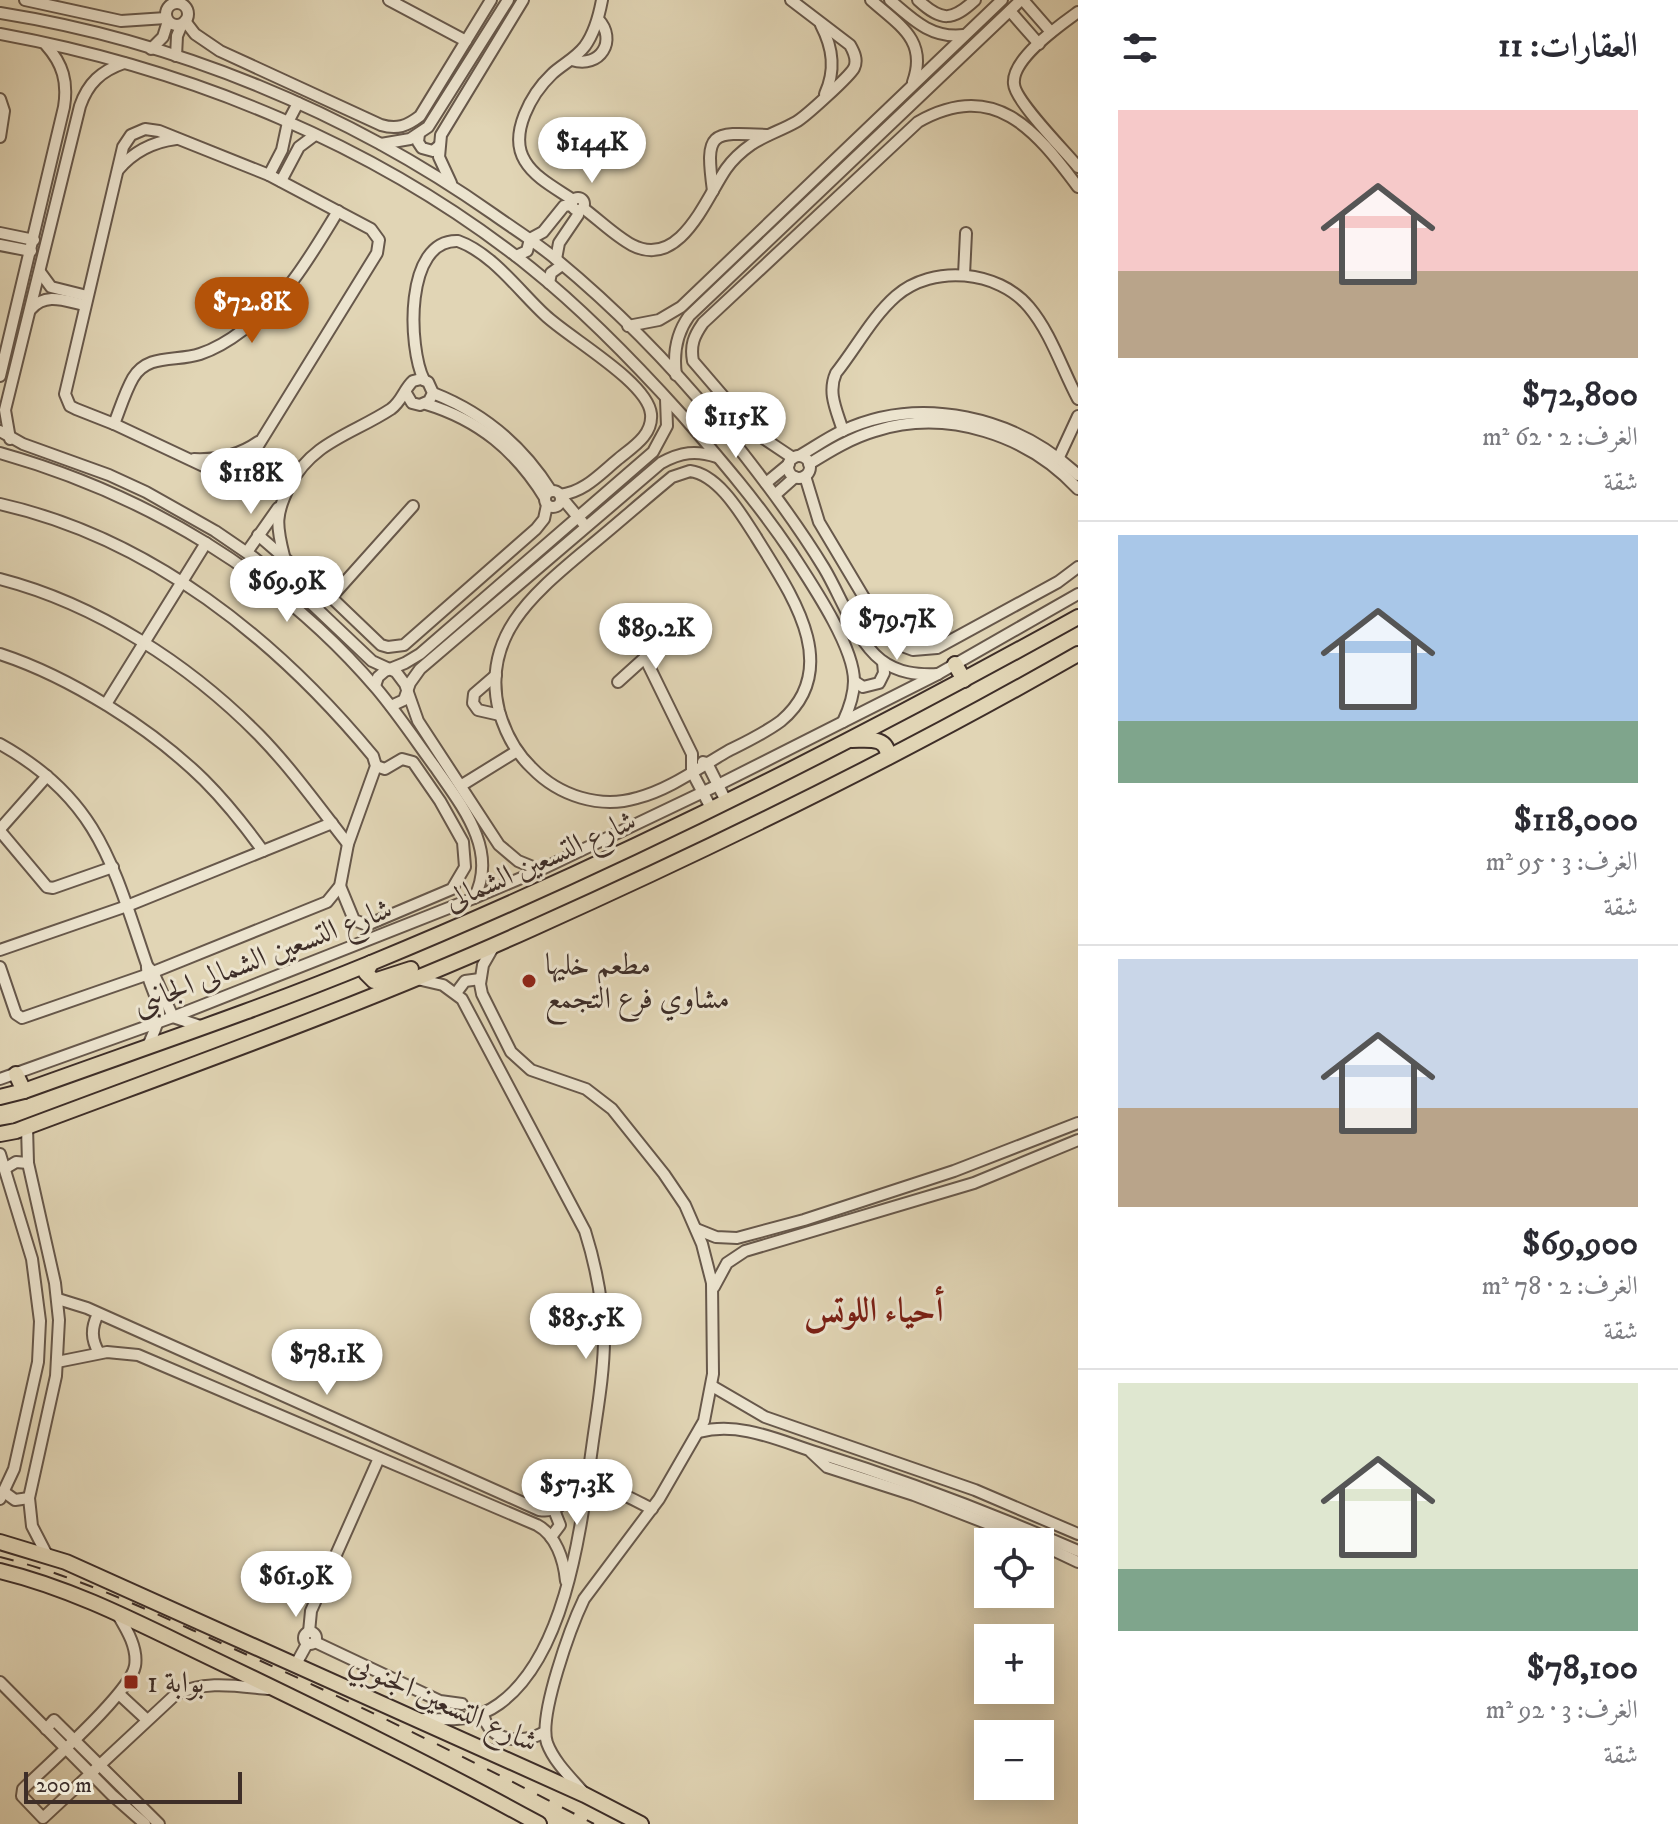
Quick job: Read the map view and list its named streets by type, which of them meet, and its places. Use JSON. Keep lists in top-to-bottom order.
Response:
{
  "streets": {
    "main road": ["شارع التسعين الشمالى", "شارع التسعين الجنوبي"],
    "street": ["شارع التسعين الشمالى الجانبى"]
  },
  "districts": ["أحياء اللوتس"],
  "places": {
    "other": ["مطعم خليها مشاوي فرع التجمع"],
    "transit": ["بوابة 1"]
  },
  "scale_bar": "200 m",
  "page": {
    "heading": "العقارات: 11",
    "list": [
      {
        "name": "$72,800",
        "note": "الغرف: 2 · 62 m² · شقة"
      },
      {
        "name": "$118,000",
        "note": "الغرف: 3 · 95 m² · شقة"
      },
      {
        "name": "$69,900",
        "note": "الغرف: 2 · 78 m² · شقة"
      },
      {
        "name": "$78,100",
        "note": "الغرف: 3 · 92 m² · شقة"
      }
    ],
    "price": [
      "$144K",
      "$72.8K",
      "$115K",
      "$118K",
      "$69.9K",
      "$79.7K",
      "$89.2K",
      "$85.5K",
      "$78.1K",
      "$57.3K",
      "$61.9K"
    ],
    "map_buttons": ["+", "−"],
    "scale": "200 m"
  }
}
